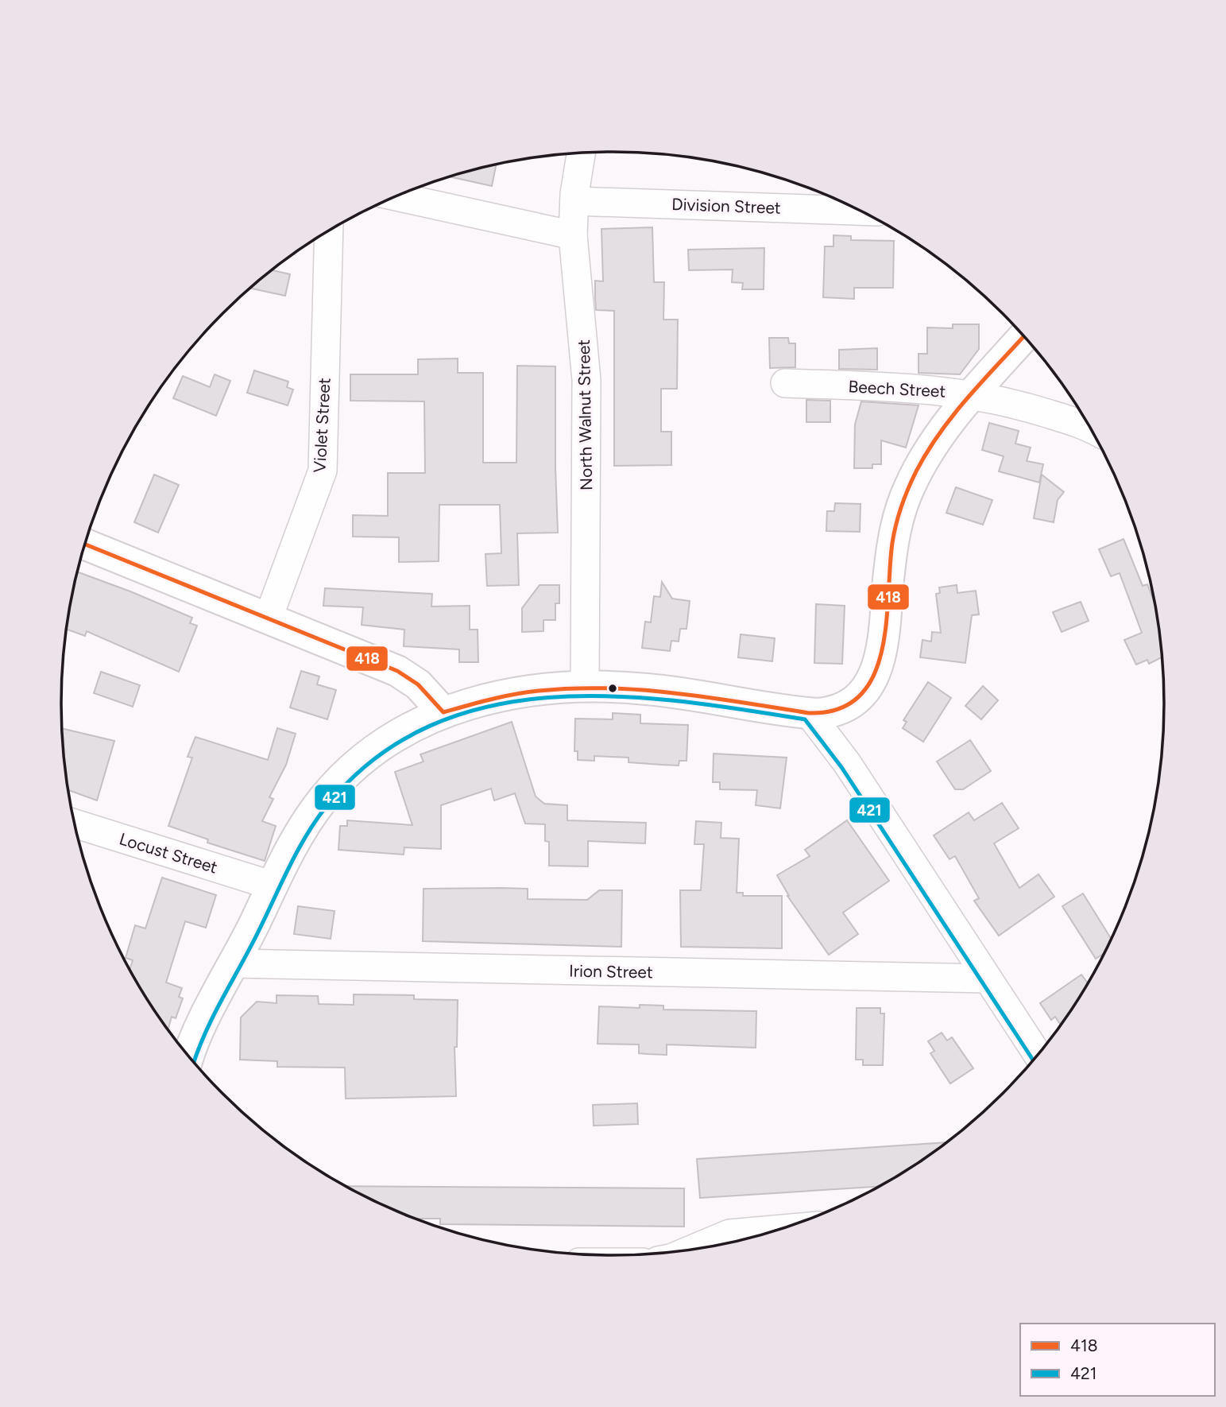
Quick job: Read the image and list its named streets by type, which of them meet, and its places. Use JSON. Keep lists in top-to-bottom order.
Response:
{
  "streets": {
    "street": [
      "Division Street",
      "Beech Street",
      "North Walnut Street",
      "Violet Street",
      "Locust Street",
      "Irion Street"
    ]
  },
  "crossings": [
    ["Division Street", "North Walnut Street"]
  ],
  "lines": ["transit line 418", "transit line 421"],
  "legend": ["418", "421"]
}
